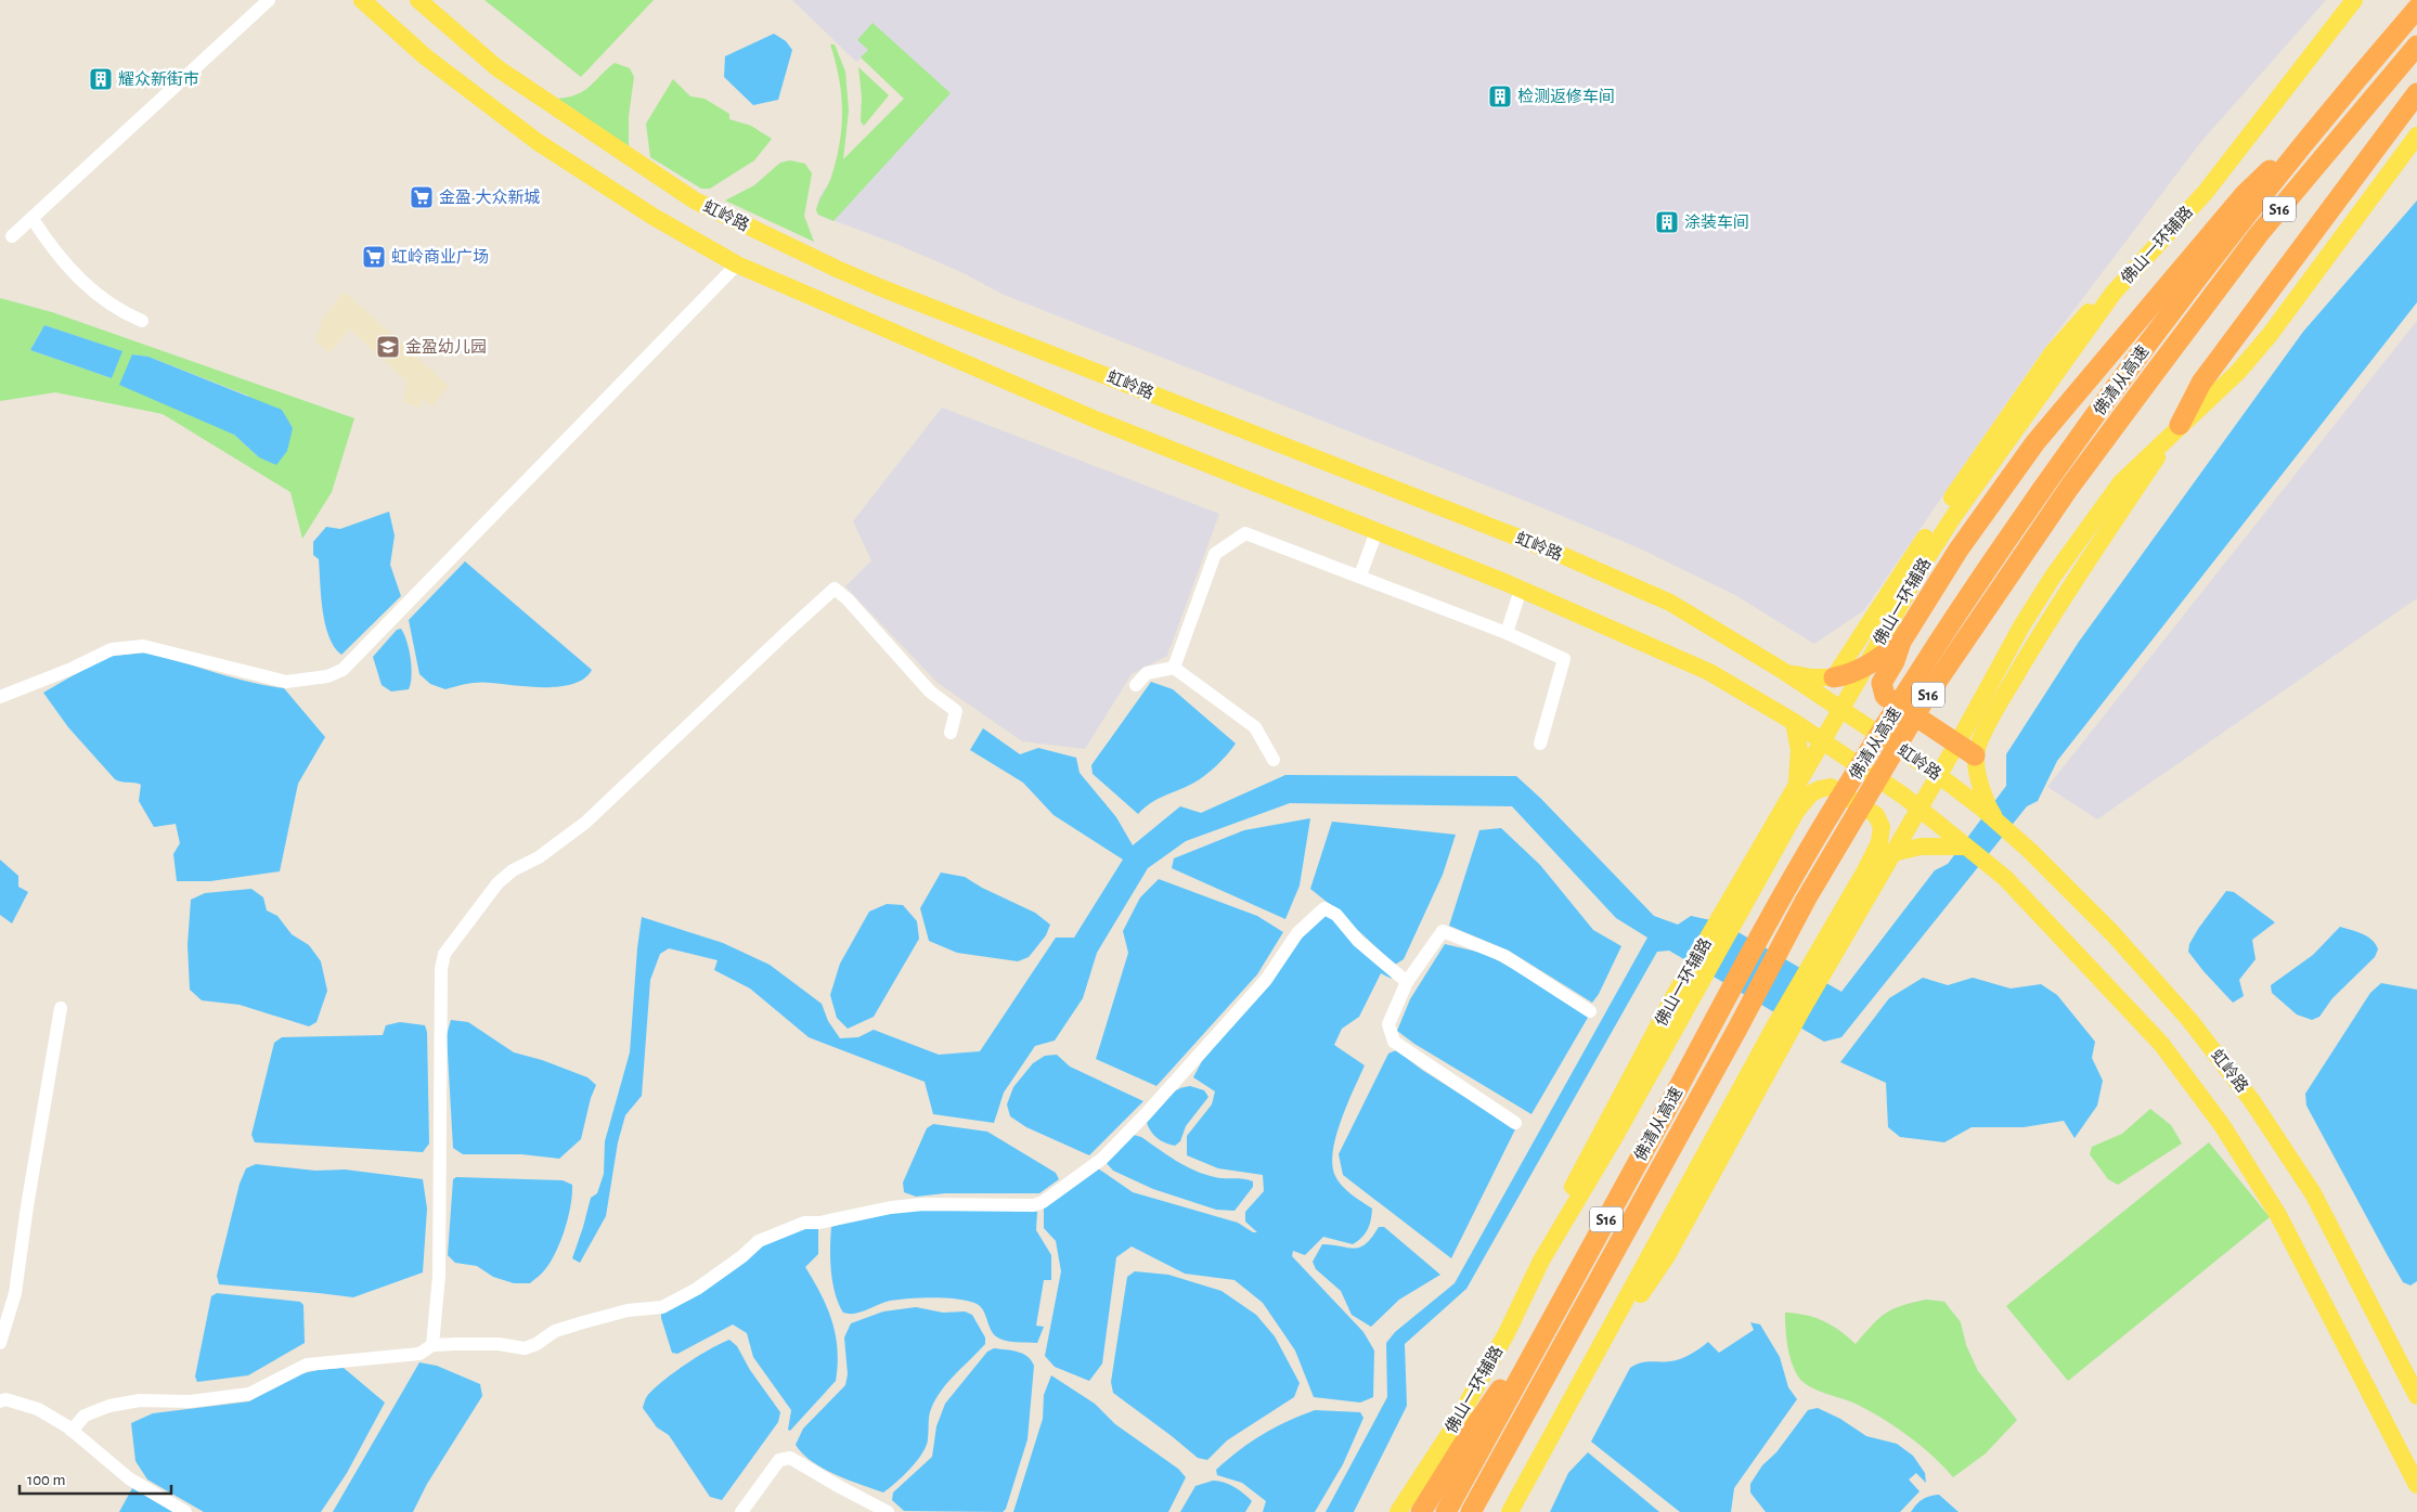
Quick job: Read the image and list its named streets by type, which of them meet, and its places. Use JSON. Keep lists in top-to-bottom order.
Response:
{
  "streets": {
    "highway": ["S16", "佛清从高速"],
    "main road": ["虹岭路", "佛山一环辅路"]
  },
  "places": {
    "building": ["耀众新街市", "检测返修车间", "涂装车间"],
    "supermarket": ["金盈·大众新城", "虹岭商业广场"],
    "school or university": ["金盈幼儿园"]
  },
  "scale_bar": "100 m"
}
